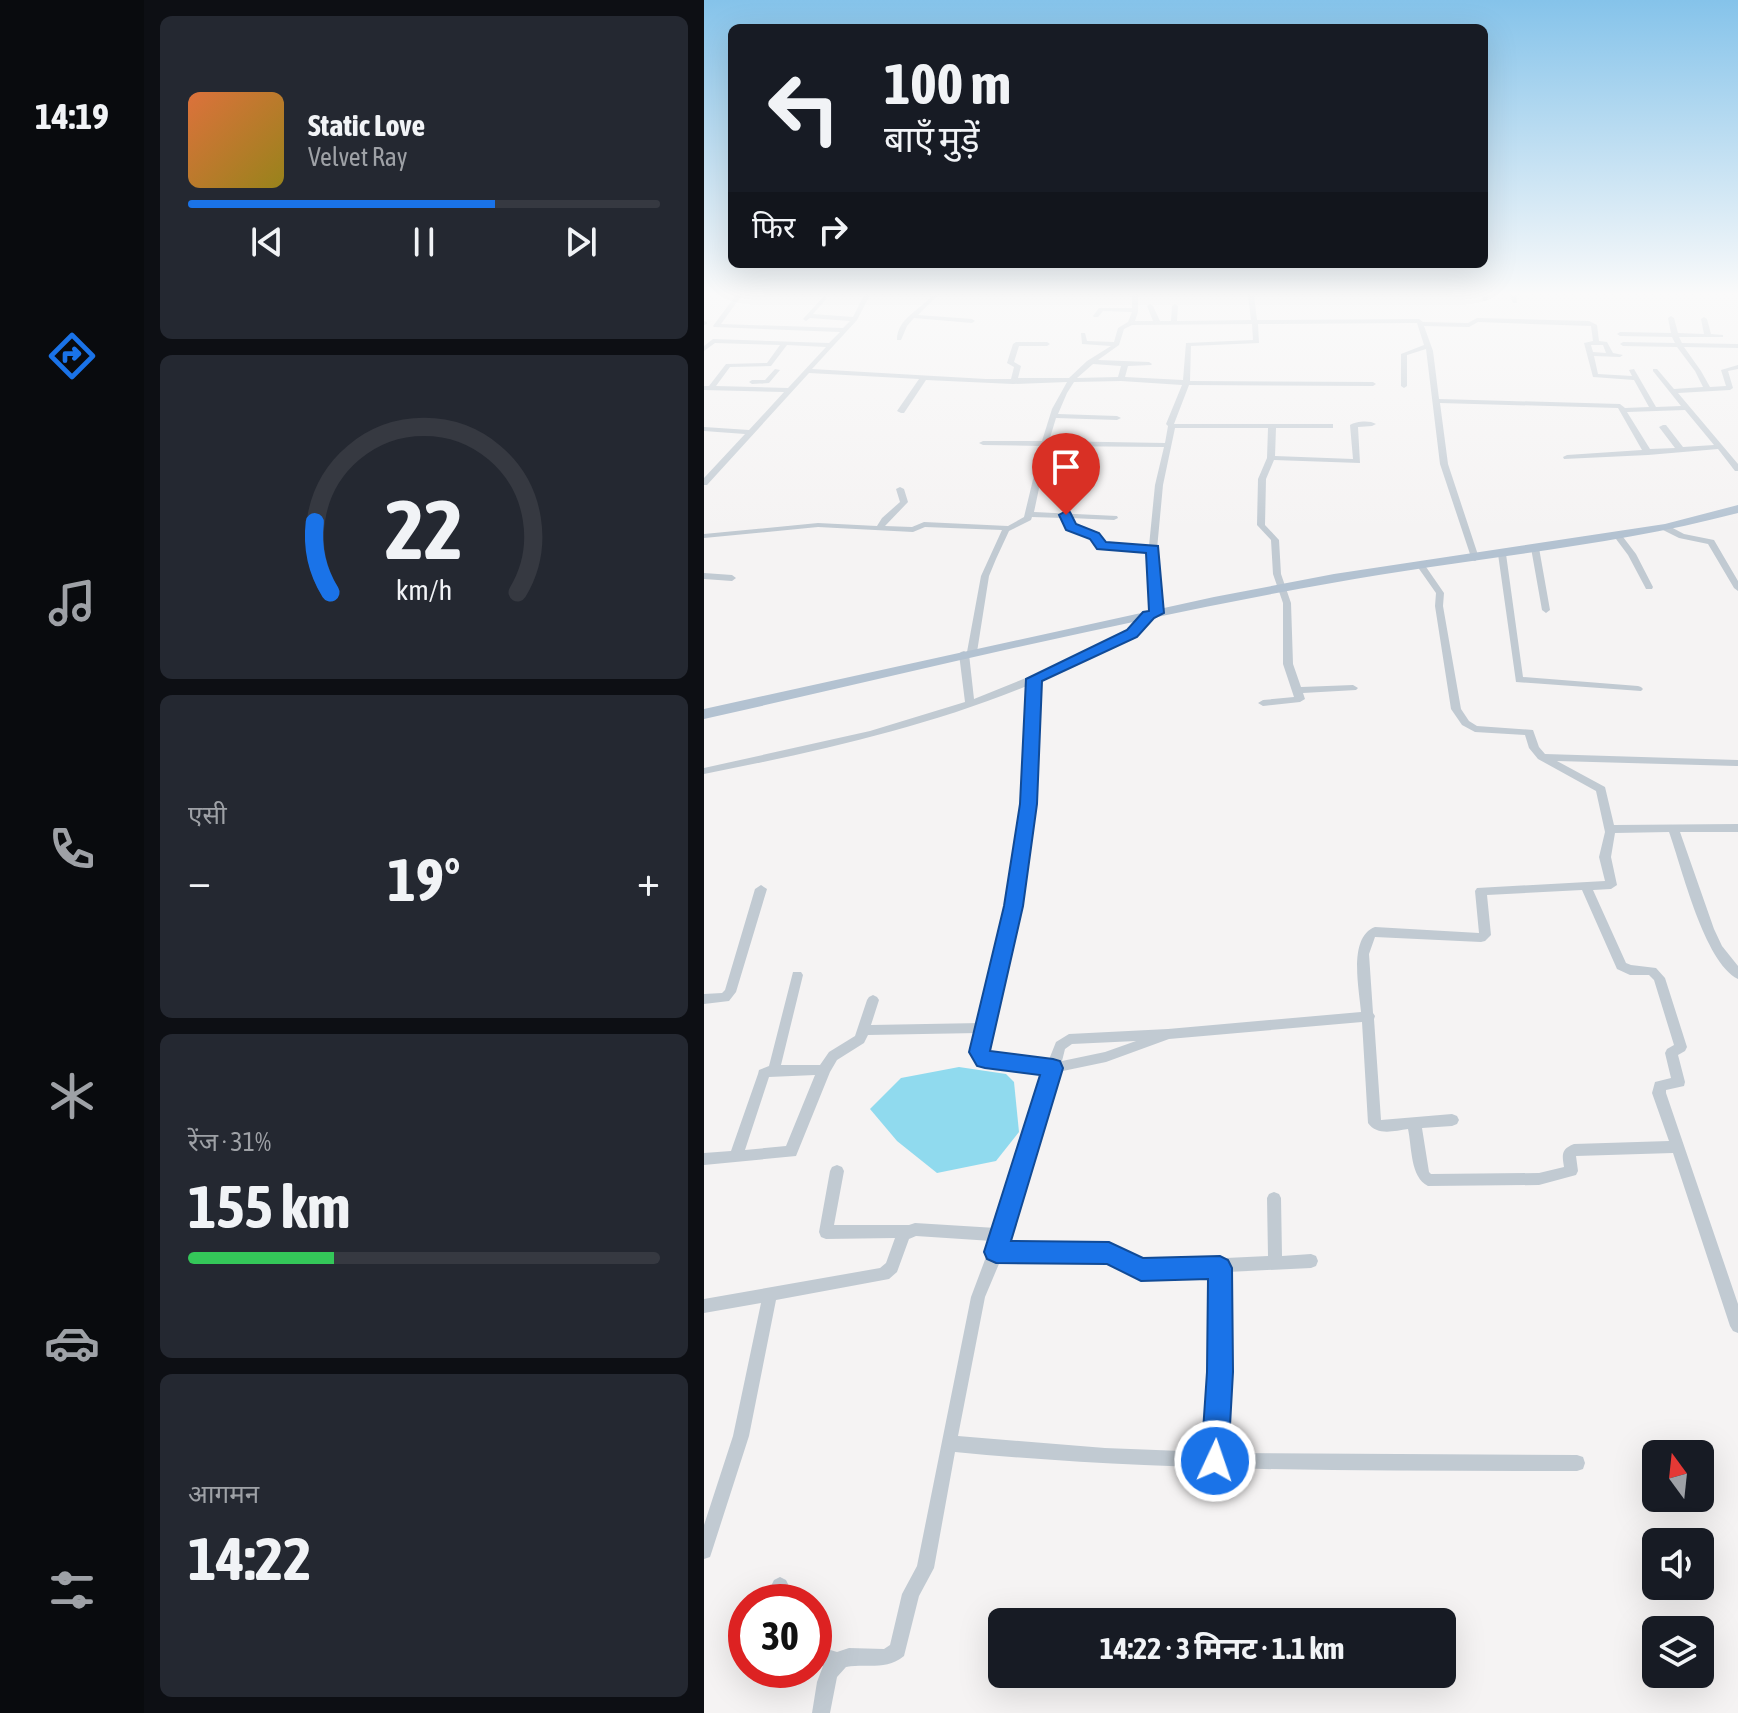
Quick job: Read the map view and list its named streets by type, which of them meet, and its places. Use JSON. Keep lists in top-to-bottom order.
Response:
{
  "north": "top",
  "page": {
    "tabs": "14:19",
    "turn": ["100 m", "बाएँ मुड़ें"],
    "song": ["Static Love", "Velvet Ray"],
    "then": "फिर",
    "tile": [
      "एसी",
      ["रेंज · 31%", "155 km"],
      ["आगमन", "14:22"]
    ],
    "heat": ["−", "19°", "+"],
    "limit": "30",
    "trip": "14:22 · 3 मिनट · 1.1 km",
    "gauge": ["22", "km/h"]
  }
}
